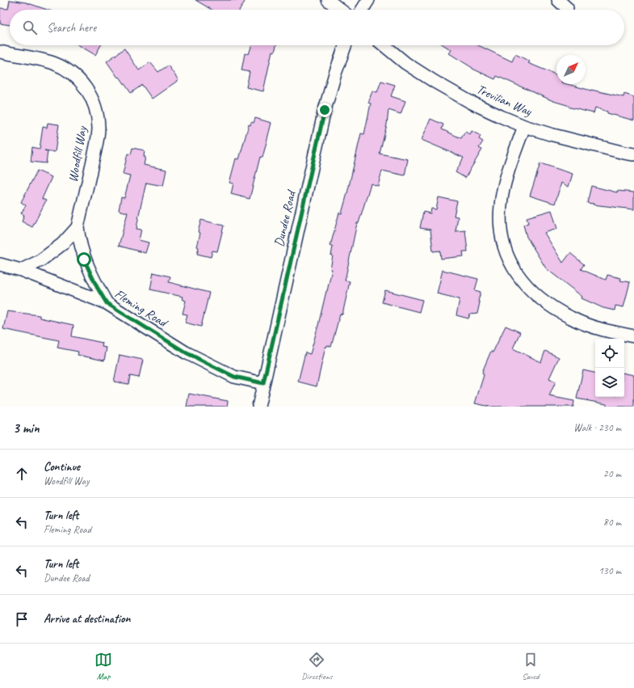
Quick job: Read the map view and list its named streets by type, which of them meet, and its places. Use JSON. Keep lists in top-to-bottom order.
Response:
{
  "streets": {
    "street": [
      "Trevilian Way",
      "Woodfill Way",
      "Dundee Road",
      "Fleming Road"
    ]
  },
  "crossings": [
    ["Woodfill Way", "Fleming Road"],
    ["Dundee Road", "Fleming Road"]
  ],
  "north": "top right",
  "page": {
    "search": "Search here",
    "heading": ["3 min", "Walk · 230 m"],
    "list": [
      ["Continue", "Woodfill Way", "20 m"],
      ["Turn left", "Fleming Road", "80 m"],
      ["Turn left", "Dundee Road", "130 m"],
      "Arrive at destination"
    ],
    "nav": ["Map", "Directions", "Saved"]
  }
}
